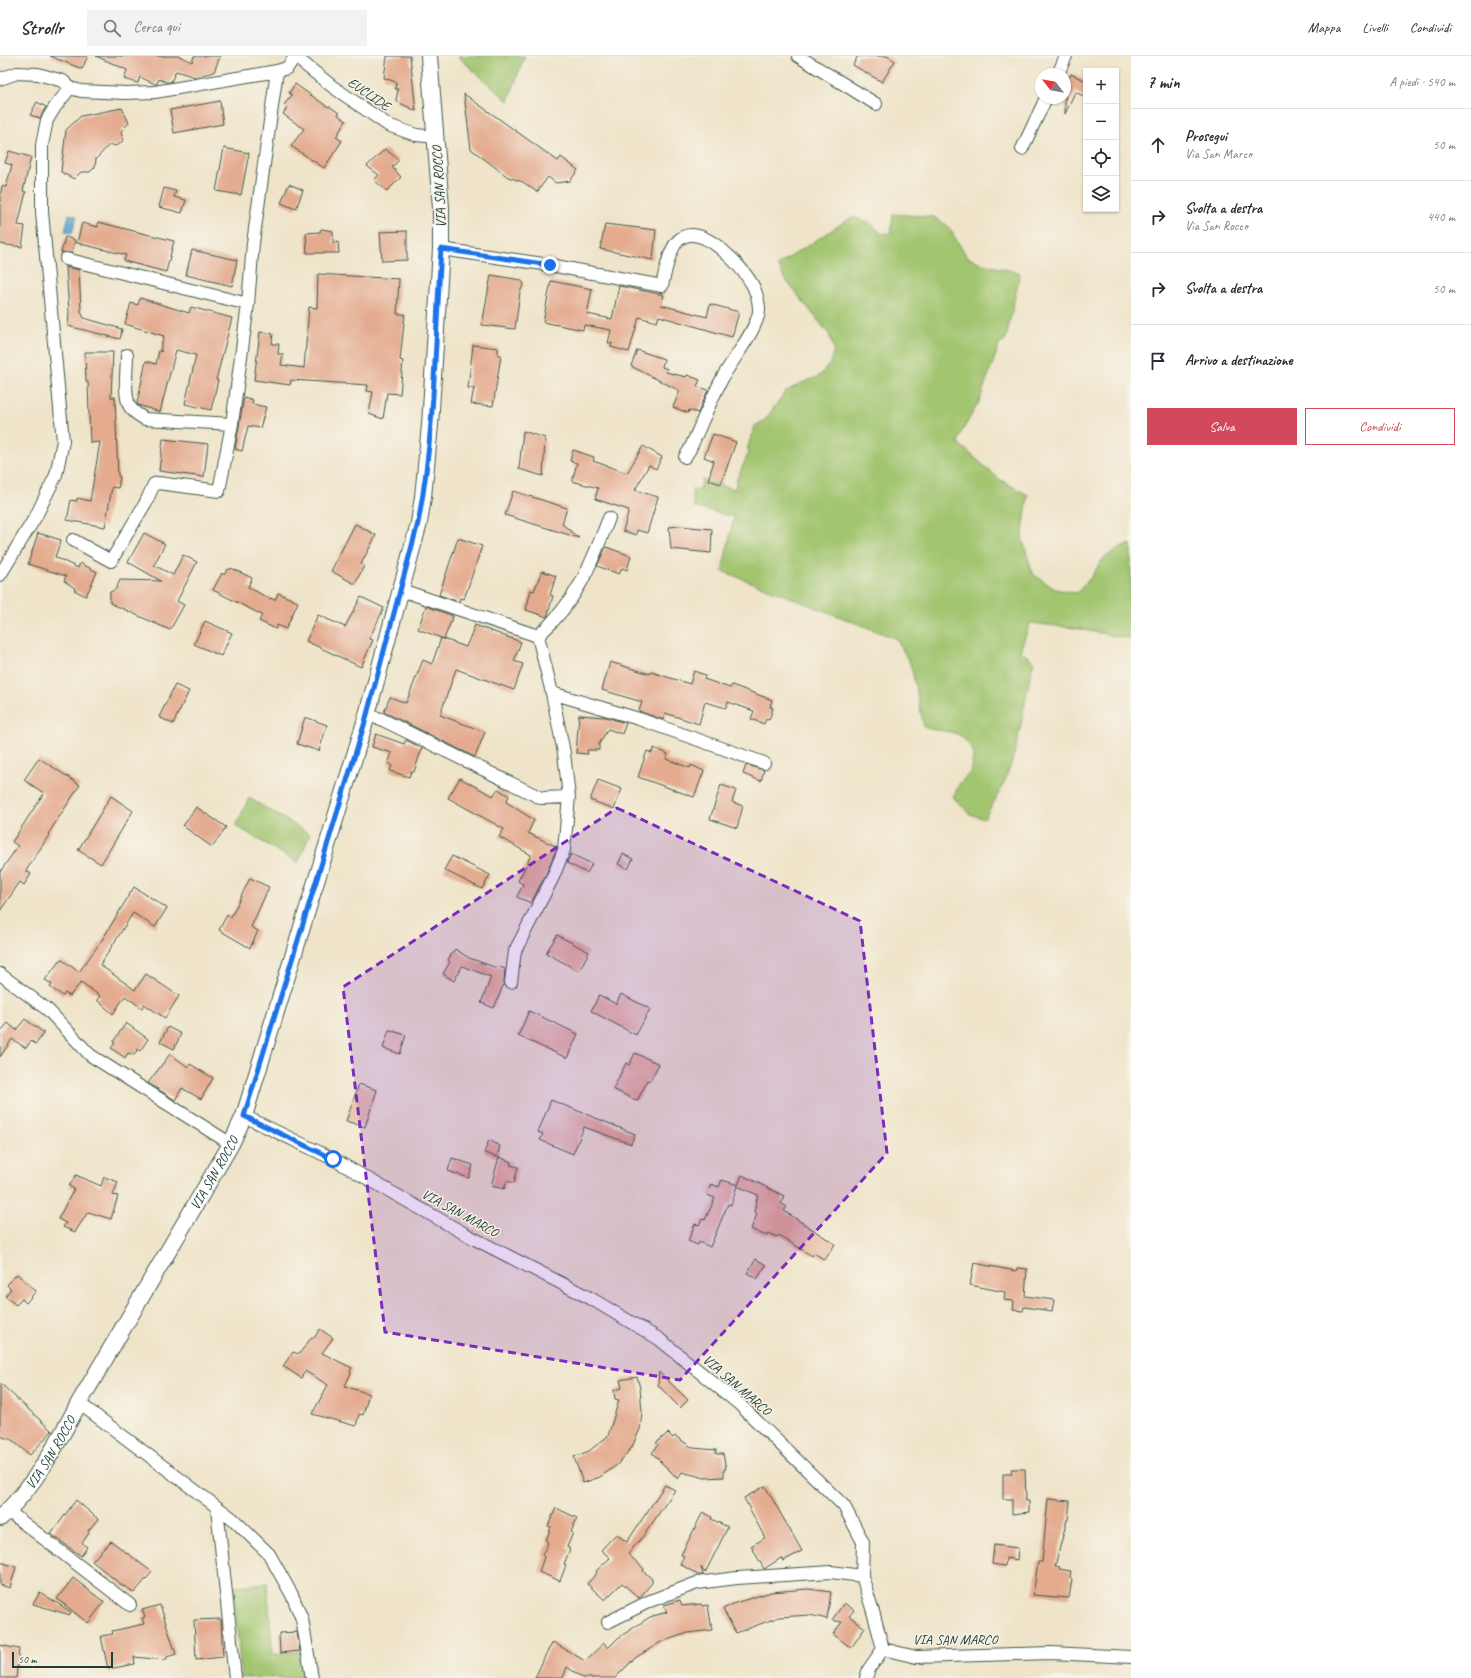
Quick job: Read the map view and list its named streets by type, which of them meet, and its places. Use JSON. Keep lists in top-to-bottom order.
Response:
{
  "streets": {
    "street": ["EUCLIDE", "VIA SAN ROCCO", "VIA SAN MARCO"]
  },
  "crossings": [
    ["EUCLIDE", "VIA SAN ROCCO"],
    ["VIA SAN ROCCO", "VIA SAN MARCO"]
  ],
  "scale_bar": "50 m",
  "north": "top left",
  "page": {
    "header": "Strollr",
    "search": "Cerca qui",
    "nav": ["Mappa", "Livelli", "Condividi"],
    "heading": ["7 min", "A piedi · 540 m"],
    "map_buttons": ["+", "−"],
    "list": [
      ["Prosegui", "Via San Marco", "50 m"],
      ["Svolta a destra", "Via San Rocco", "440 m"],
      ["Svolta a destra", "50 m"],
      "Arrivo a destinazione"
    ],
    "buttons": ["Salva", "Condividi"],
    "scale": "50 m"
  }
}
